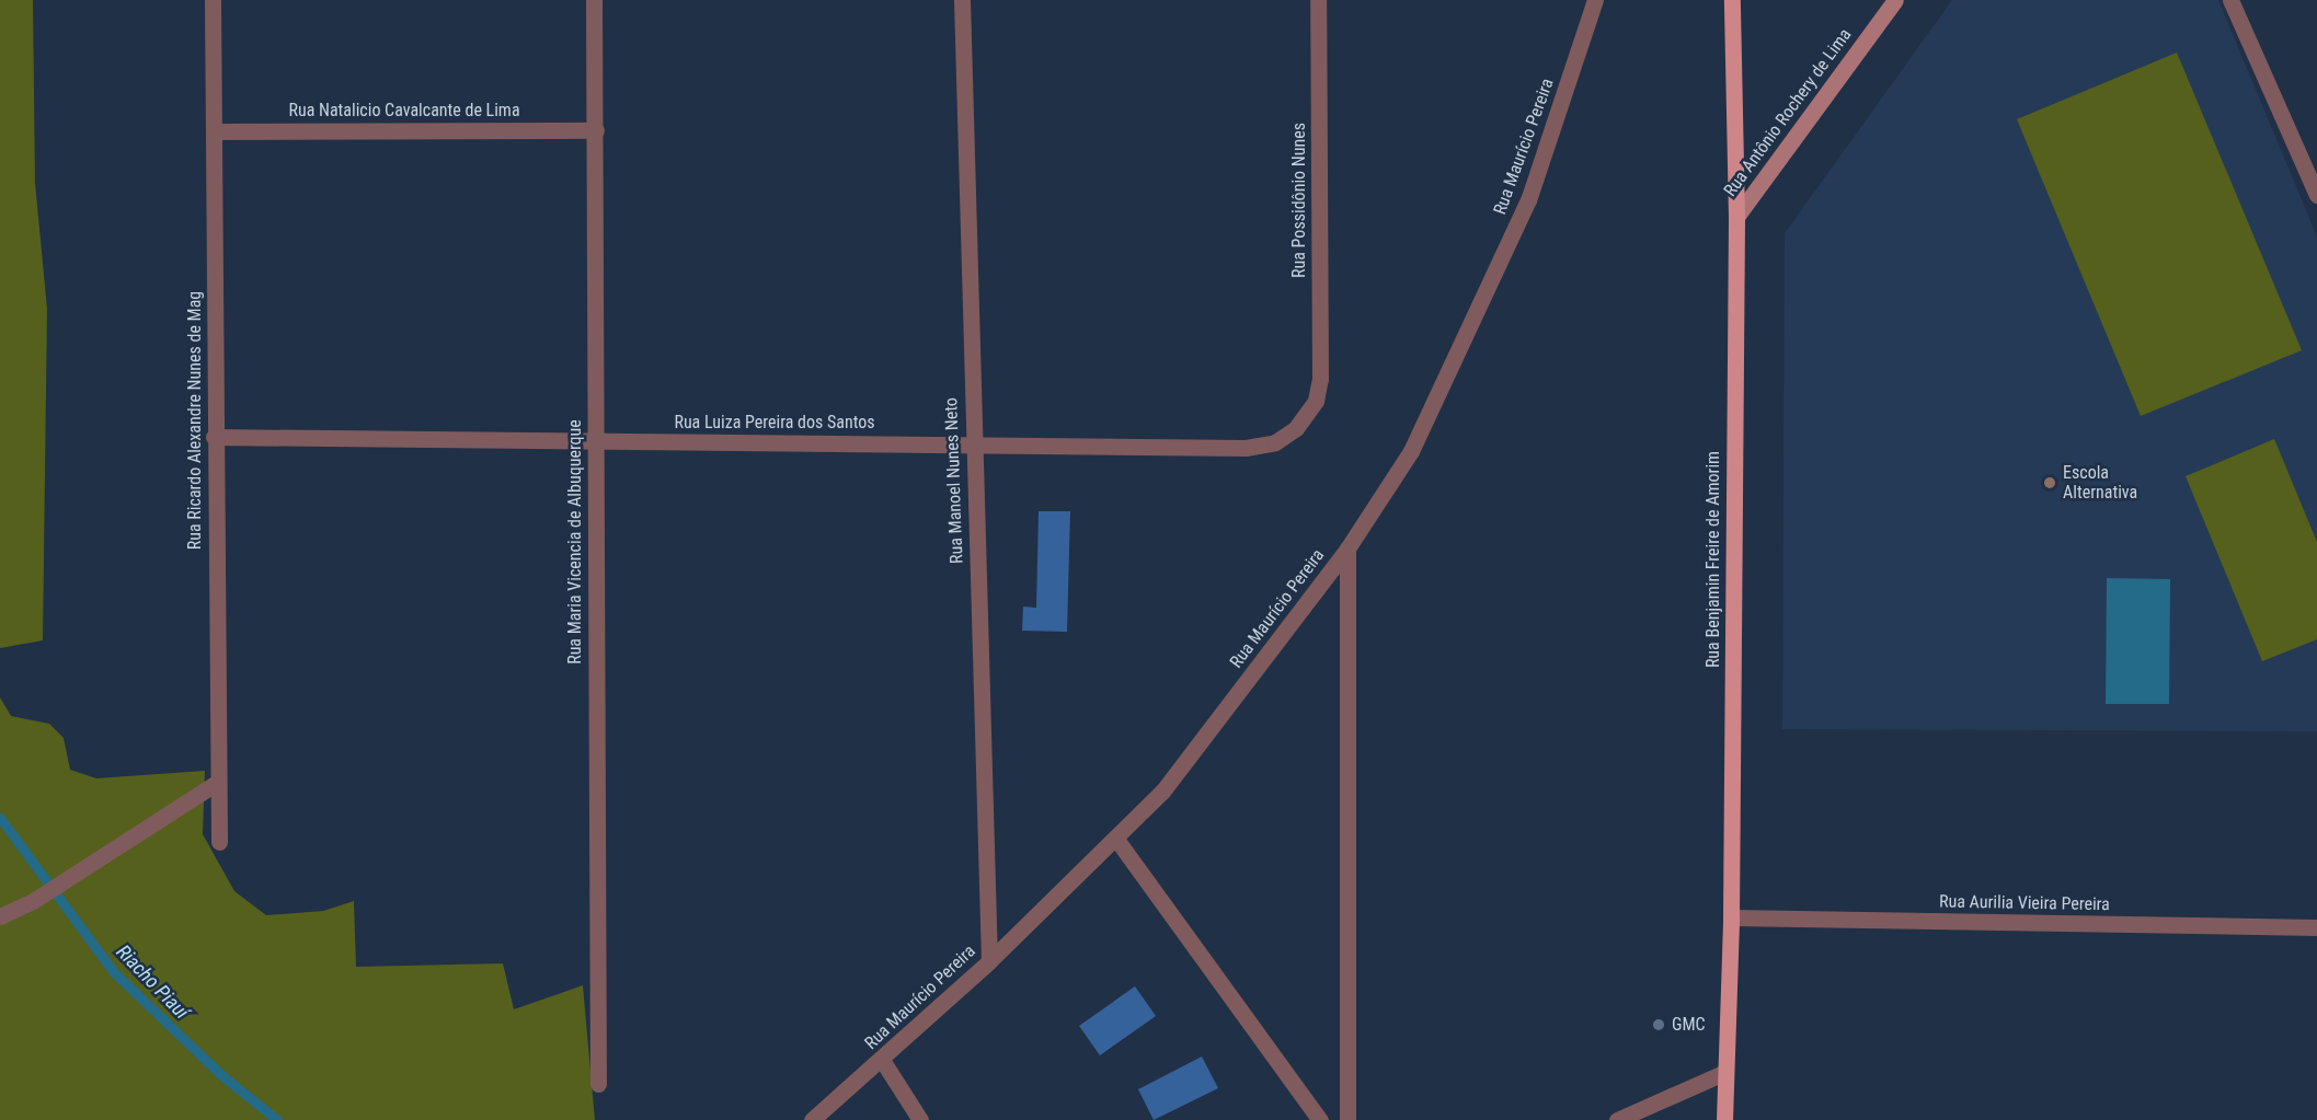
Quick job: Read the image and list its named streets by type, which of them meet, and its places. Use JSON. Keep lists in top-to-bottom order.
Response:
{
  "streets": {
    "main road": ["Rua Benjamin Freire de Amorim"],
    "street": [
      "Rua Natalicio Cavalcante de Lima",
      "Rua Antônio Rochery de Lima",
      "Rua Maurício Pereira",
      "Rua Possidônio Nunes",
      "Rua Ricardo Alexandre Nunes de Mag",
      "Rua Luiza Pereira dos Santos",
      "Rua Manoel Nunes Neto",
      "Rua Maria Vicencia de Albuquerque",
      "Rua Aurilia Vieira Pereira"
    ]
  },
  "crossings": [
    ["Rua Natalicio Cavalcante de Lima", "Rua Ricardo Alexandre Nunes de Mag"],
    ["Rua Natalicio Cavalcante de Lima", "Rua Maria Vicencia de Albuquerque"],
    ["Rua Antônio Rochery de Lima", "Rua Benjamin Freire de Amorim"],
    ["Rua Maurício Pereira", "Rua Manoel Nunes Neto"],
    ["Rua Possidônio Nunes", "Rua Luiza Pereira dos Santos"],
    ["Rua Ricardo Alexandre Nunes de Mag", "Rua Luiza Pereira dos Santos"],
    ["Rua Luiza Pereira dos Santos", "Rua Manoel Nunes Neto"],
    ["Rua Luiza Pereira dos Santos", "Rua Maria Vicencia de Albuquerque"],
    ["Rua Benjamin Freire de Amorim", "Rua Aurilia Vieira Pereira"]
  ],
  "water": ["Riacho Piauí"],
  "places": ["Escola Alternativa", "GMC"]
}
